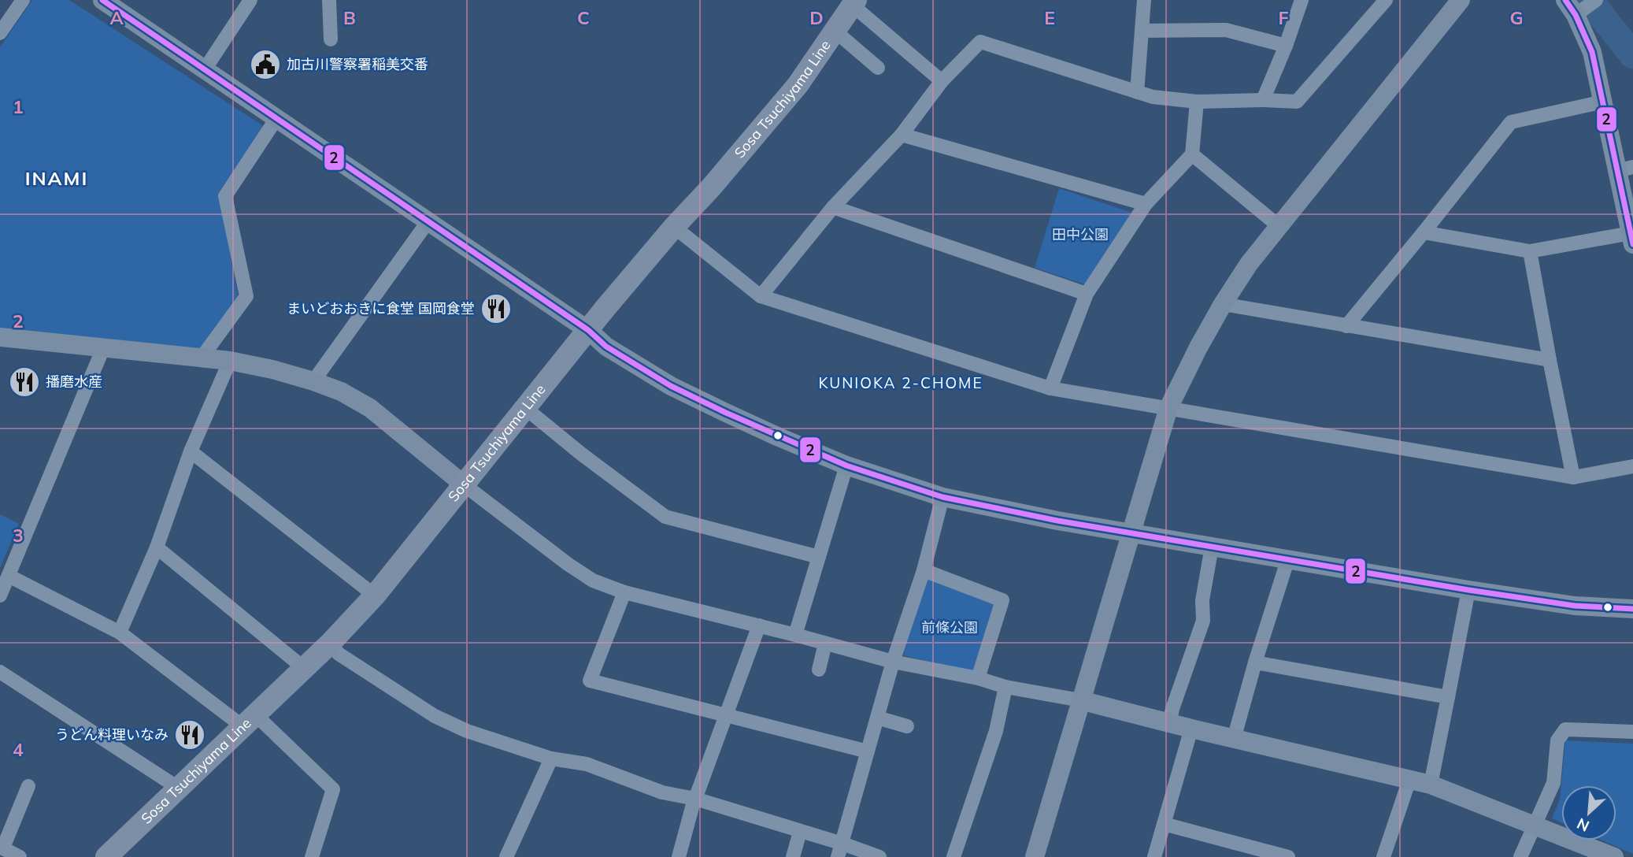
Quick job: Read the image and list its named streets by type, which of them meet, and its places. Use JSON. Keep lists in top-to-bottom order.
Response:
{
  "streets": {
    "main road": ["Sosa Tsuchiyama Line"]
  },
  "districts": ["INAMI", "KUNIOKA 2-CHOME"],
  "parks": ["田中公園", "前條公園"],
  "places": {
    "public building": ["加古川警察署稲美交番"],
    "restaurant": ["まいどおおきに食堂 国岡食堂", "播磨水産", "うどん料理いなみ"]
  },
  "lines": ["transit line 2"],
  "north": "bottom left",
  "grid": {
    "columns": [
      "A",
      "B",
      "C",
      "D",
      "E",
      "F",
      "G"
    ],
    "rows": [
      "1",
      "2",
      "3",
      "4"
    ]
  }
}
